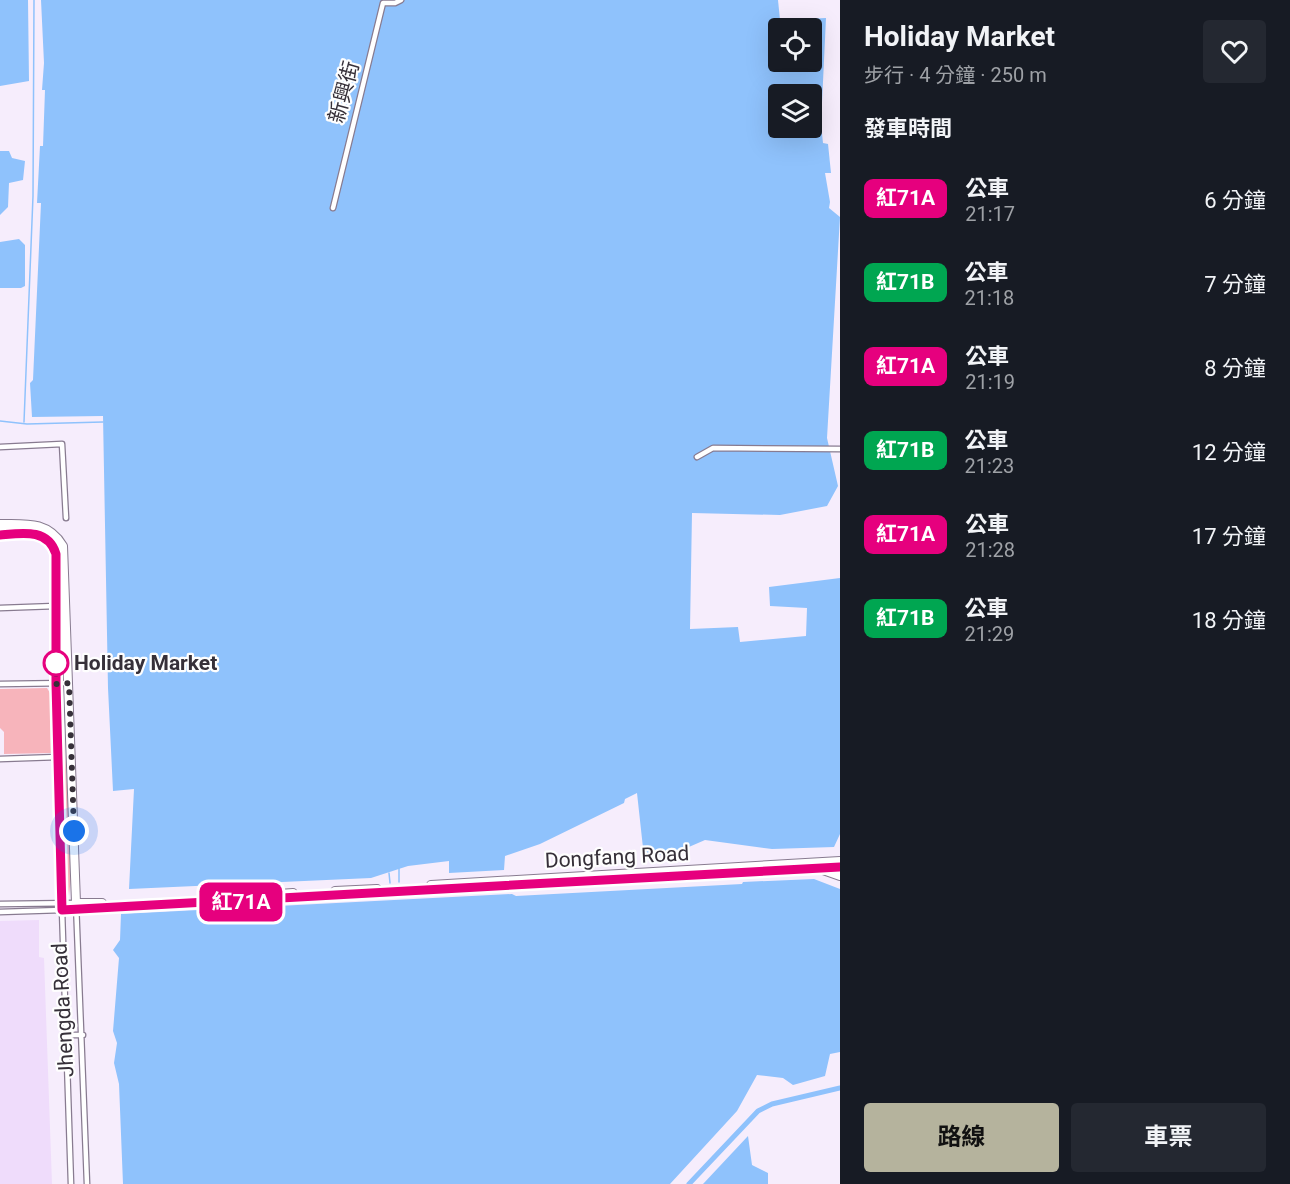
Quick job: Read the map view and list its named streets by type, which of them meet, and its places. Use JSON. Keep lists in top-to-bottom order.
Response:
{
  "streets": {
    "main road": ["Dongfang Road", "Jhengda Road"],
    "street": ["新興街"]
  },
  "places": ["Holiday Market"],
  "lines": ["bus line 紅71A"],
  "page": {
    "on_map": "紅71A",
    "heading": [
      ["Holiday Market", "步行 · 4 分鐘 · 250 m"],
      "發車時間"
    ],
    "list": [
      {
        "mark": "紅71A",
        "name": "公車",
        "note": "21:17",
        "value": "6 分鐘"
      },
      {
        "mark": "紅71B",
        "name": "公車",
        "note": "21:18",
        "value": "7 分鐘"
      },
      {
        "mark": "紅71A",
        "name": "公車",
        "note": "21:19",
        "value": "8 分鐘"
      },
      {
        "mark": "紅71B",
        "name": "公車",
        "note": "21:23",
        "value": "12 分鐘"
      },
      {
        "mark": "紅71A",
        "name": "公車",
        "note": "21:28",
        "value": "17 分鐘"
      },
      {
        "mark": "紅71B",
        "name": "公車",
        "note": "21:29",
        "value": "18 分鐘"
      }
    ],
    "buttons": ["路線", "車票"]
  }
}
